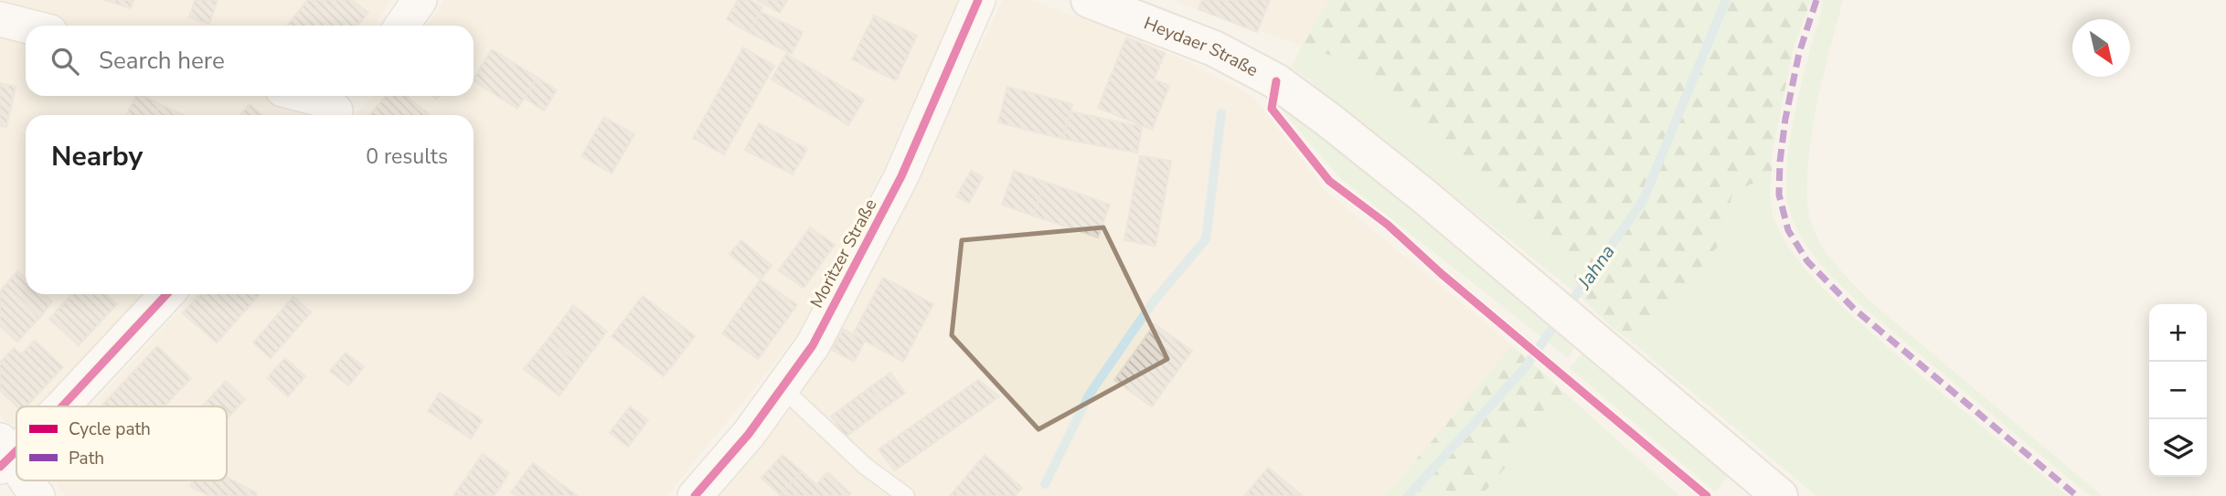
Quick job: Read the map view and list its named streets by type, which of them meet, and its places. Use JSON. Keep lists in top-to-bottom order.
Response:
{
  "streets": {
    "main road": ["Heydaer Straße"],
    "street": ["Moritzer Straße"]
  },
  "water": ["Jahna"],
  "legend": ["Cycle path", "Path"],
  "north": "bottom right",
  "page": {
    "search": "Search here",
    "heading": ["Nearby", "0 results"],
    "map_buttons": ["+", "−"]
  }
}
